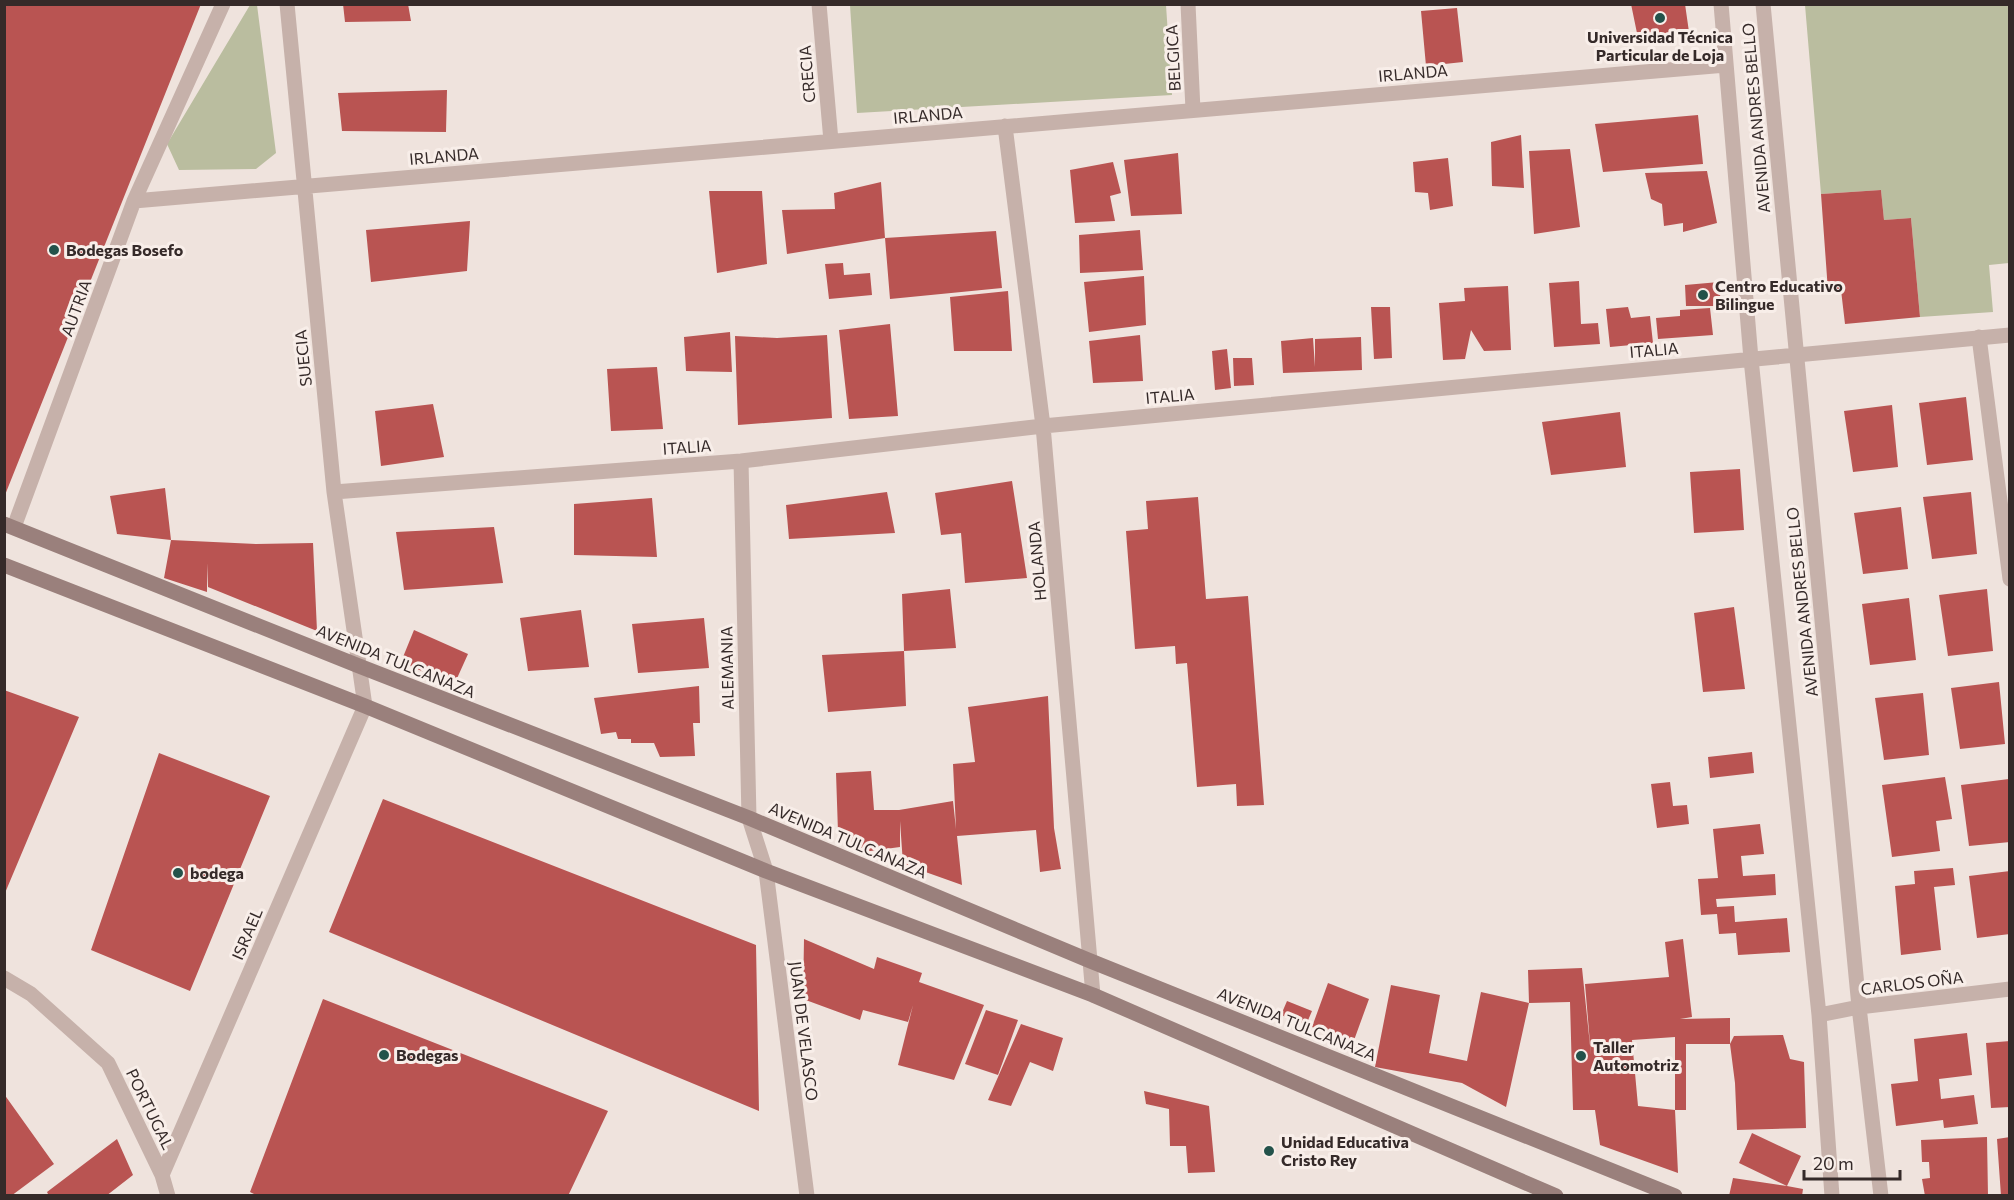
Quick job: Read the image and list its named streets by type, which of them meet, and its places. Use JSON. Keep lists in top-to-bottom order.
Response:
{
  "streets": {
    "street": [
      "BELGICA",
      "IRLANDA",
      "CRECIA",
      "AVENIDA ANDRES BELLO",
      "AUTRIA",
      "ITALIA",
      "SUECIA",
      "HOLANDA",
      "AVENIDA TULCANAZA",
      "ALEMANIA",
      "ISRAEL",
      "CARLOS OÑA",
      "JUAN DE VELASCO",
      "PORTUGAL"
    ]
  },
  "crossings": [
    ["BELGICA", "IRLANDA"],
    ["IRLANDA", "CRECIA"],
    ["IRLANDA", "AVENIDA ANDRES BELLO"],
    ["IRLANDA", "AUTRIA"],
    ["IRLANDA", "SUECIA"],
    ["IRLANDA", "HOLANDA"],
    ["AVENIDA ANDRES BELLO", "ITALIA"],
    ["AVENIDA ANDRES BELLO", "CARLOS OÑA"],
    ["AUTRIA", "AVENIDA TULCANAZA"],
    ["ITALIA", "SUECIA"],
    ["ITALIA", "HOLANDA"],
    ["ITALIA", "ALEMANIA"],
    ["SUECIA", "AVENIDA TULCANAZA"],
    ["SUECIA", "ISRAEL"],
    ["HOLANDA", "AVENIDA TULCANAZA"],
    ["AVENIDA TULCANAZA", "ALEMANIA"],
    ["ALEMANIA", "JUAN DE VELASCO"],
    ["ISRAEL", "PORTUGAL"]
  ],
  "places": [
    "Universidad Técnica Particular de Loja",
    "Bodegas Bosefo",
    "Centro Educativo Bilingue",
    "bodega",
    "Bodegas",
    "Taller Automotriz",
    "Unidad Educativa Cristo Rey"
  ],
  "scale_bar": "20 m"
}
